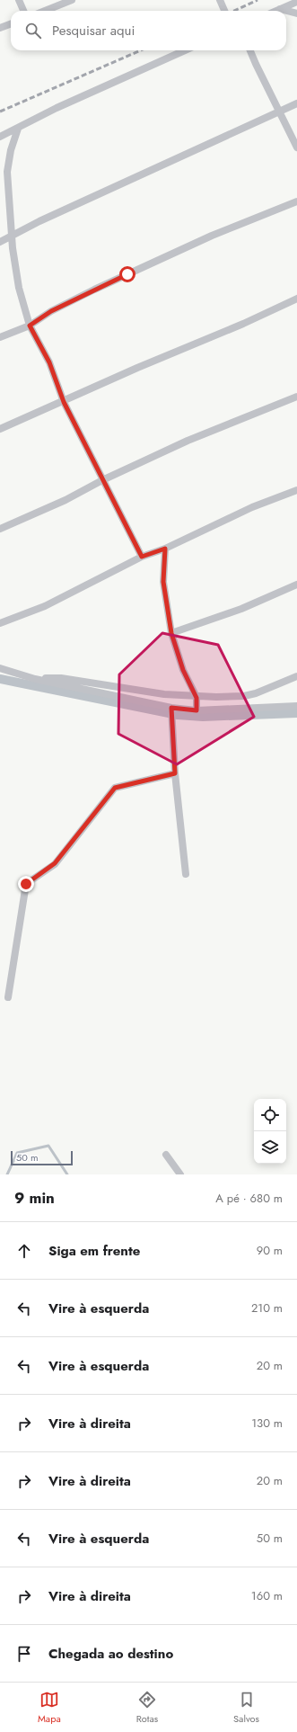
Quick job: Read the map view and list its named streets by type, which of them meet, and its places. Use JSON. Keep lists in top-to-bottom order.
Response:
{
  "scale_bar": "50 m",
  "page": {
    "search": "Pesquisar aqui",
    "scale": "50 m",
    "heading": ["9 min", "A pé · 680 m"],
    "list": [
      ["Siga em frente", "90 m"],
      ["Vire à esquerda", "210 m"],
      ["Vire à esquerda", "20 m"],
      ["Vire à direita", "130 m"],
      ["Vire à direita", "20 m"],
      ["Vire à esquerda", "50 m"],
      ["Vire à direita", "160 m"],
      "Chegada ao destino"
    ],
    "nav": ["Mapa", "Rotas", "Salvos"]
  }
}
